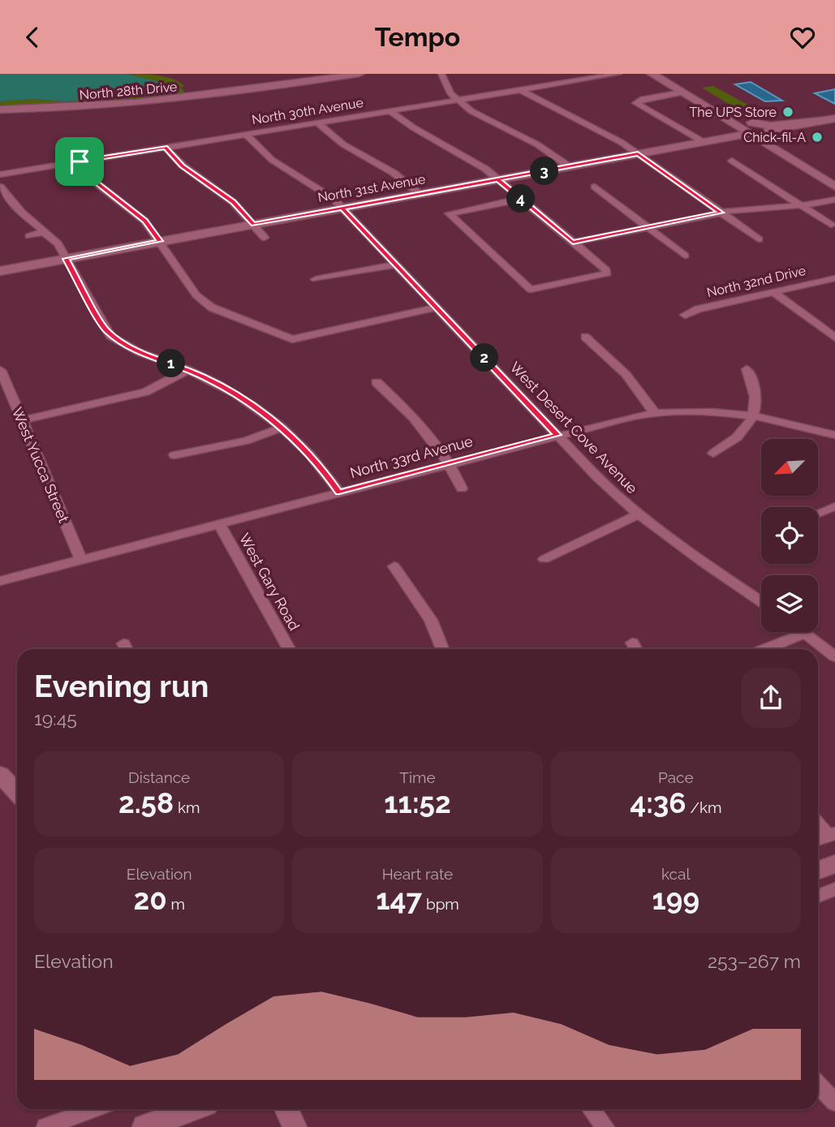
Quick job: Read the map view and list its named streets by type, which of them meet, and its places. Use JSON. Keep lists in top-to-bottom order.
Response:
{
  "streets": {
    "street": [
      "North 28th Drive",
      "North 30th Avenue",
      "North 31st Avenue",
      "North 32nd Drive",
      "West Desert Cove Avenue",
      "North 33rd Avenue",
      "West Yucca Street",
      "West Gary Road"
    ]
  },
  "crossings": [
    ["North 30th Avenue", "West Desert Cove Avenue"],
    ["North 31st Avenue", "West Desert Cove Avenue"],
    ["West Desert Cove Avenue", "North 33rd Avenue"],
    ["North 33rd Avenue", "West Yucca Street"],
    ["North 33rd Avenue", "West Gary Road"]
  ],
  "places": ["The UPS Store", "Chick-fil-A"],
  "north": "bottom left",
  "page": {
    "header": "Tempo",
    "pins": [
      "3",
      "4",
      "2",
      "1"
    ],
    "heading": ["Evening run", "19:45"],
    "stats": [
      ["Distance", "2.58 km"],
      ["Time", "11:52"],
      ["Pace", "4:36 /km"],
      ["Elevation", "20 m"],
      ["Heart rate", "147 bpm"],
      ["kcal", "199"]
    ],
    "chart": ["Elevation", "253–267 m"]
  }
}
